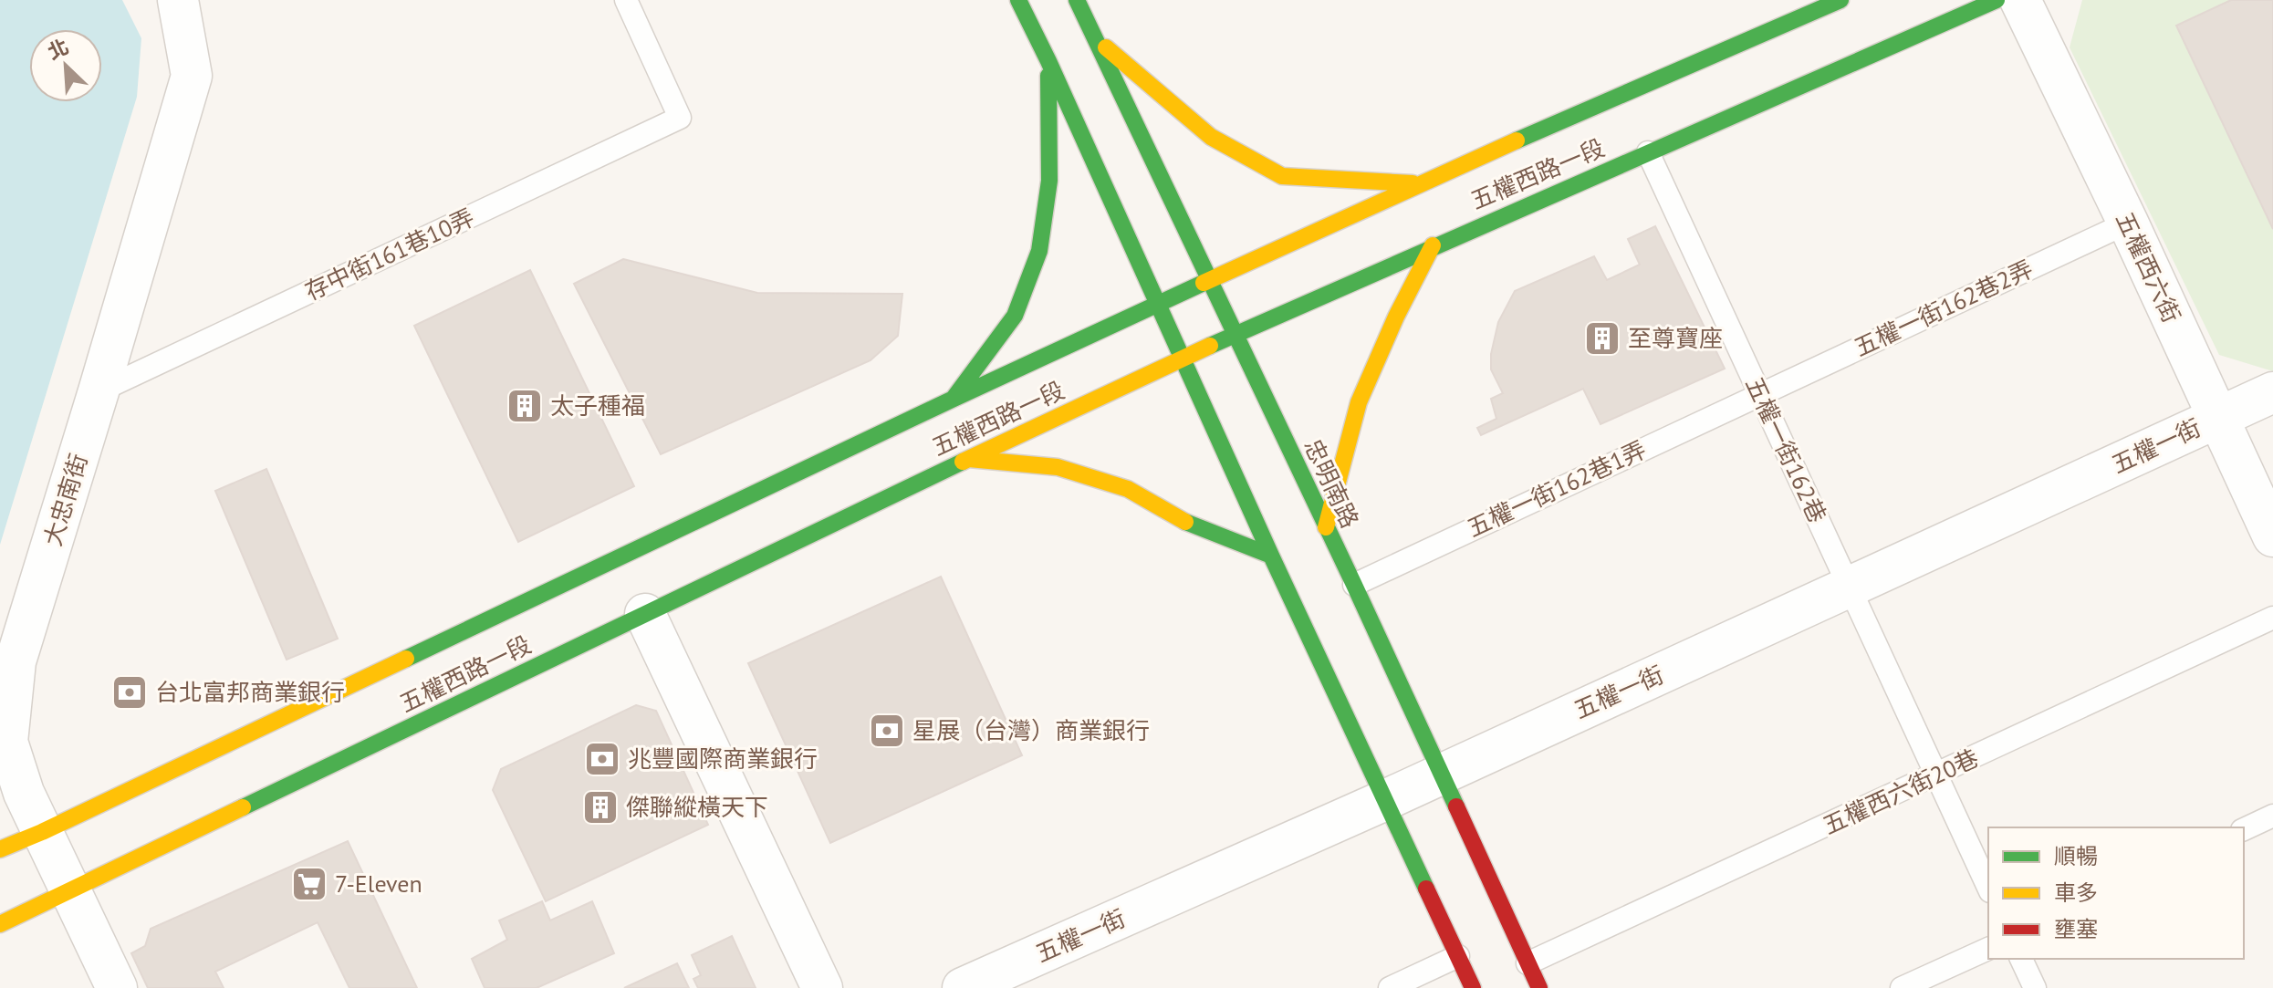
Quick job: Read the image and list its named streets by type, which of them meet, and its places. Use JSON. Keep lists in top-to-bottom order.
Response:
{
  "streets": {
    "main road": ["五權西路一段", "忠明南路"],
    "street": ["五權西六街", "五權一街", "大忠南街"],
    "lane": [
      "存中街161巷10弄",
      "五權一街162巷2弄",
      "五權一街162巷",
      "五權一街162巷1弄",
      "五權西六街20巷"
    ]
  },
  "crossings": [
    ["五權西路一段", "五權一街162巷"],
    ["五權西路一段", "忠明南路"],
    ["五權西路一段", "大忠南街"],
    ["存中街161巷10弄", "大忠南街"],
    ["五權西六街", "五權一街162巷2弄"],
    ["五權西六街", "五權一街"],
    ["五權一街162巷2弄", "五權一街162巷"],
    ["五權一街162巷2弄", "五權一街162巷1弄"],
    ["五權一街", "五權一街162巷"],
    ["五權一街", "忠明南路"],
    ["五權一街162巷", "五權一街162巷1弄"],
    ["五權一街162巷", "五權西六街20巷"],
    ["忠明南路", "五權一街162巷1弄"],
    ["忠明南路", "五權西六街20巷"]
  ],
  "places": {
    "building": ["至尊寶座", "太子種福", "傑聯縱橫天下"],
    "bank": ["台北富邦商業銀行", "星展（台灣）商業銀行", "兆豐國際商業銀行"],
    "supermarket": ["7-Eleven"]
  },
  "legend": ["順暢", "車多", "壅塞"],
  "north": "top left"
}
